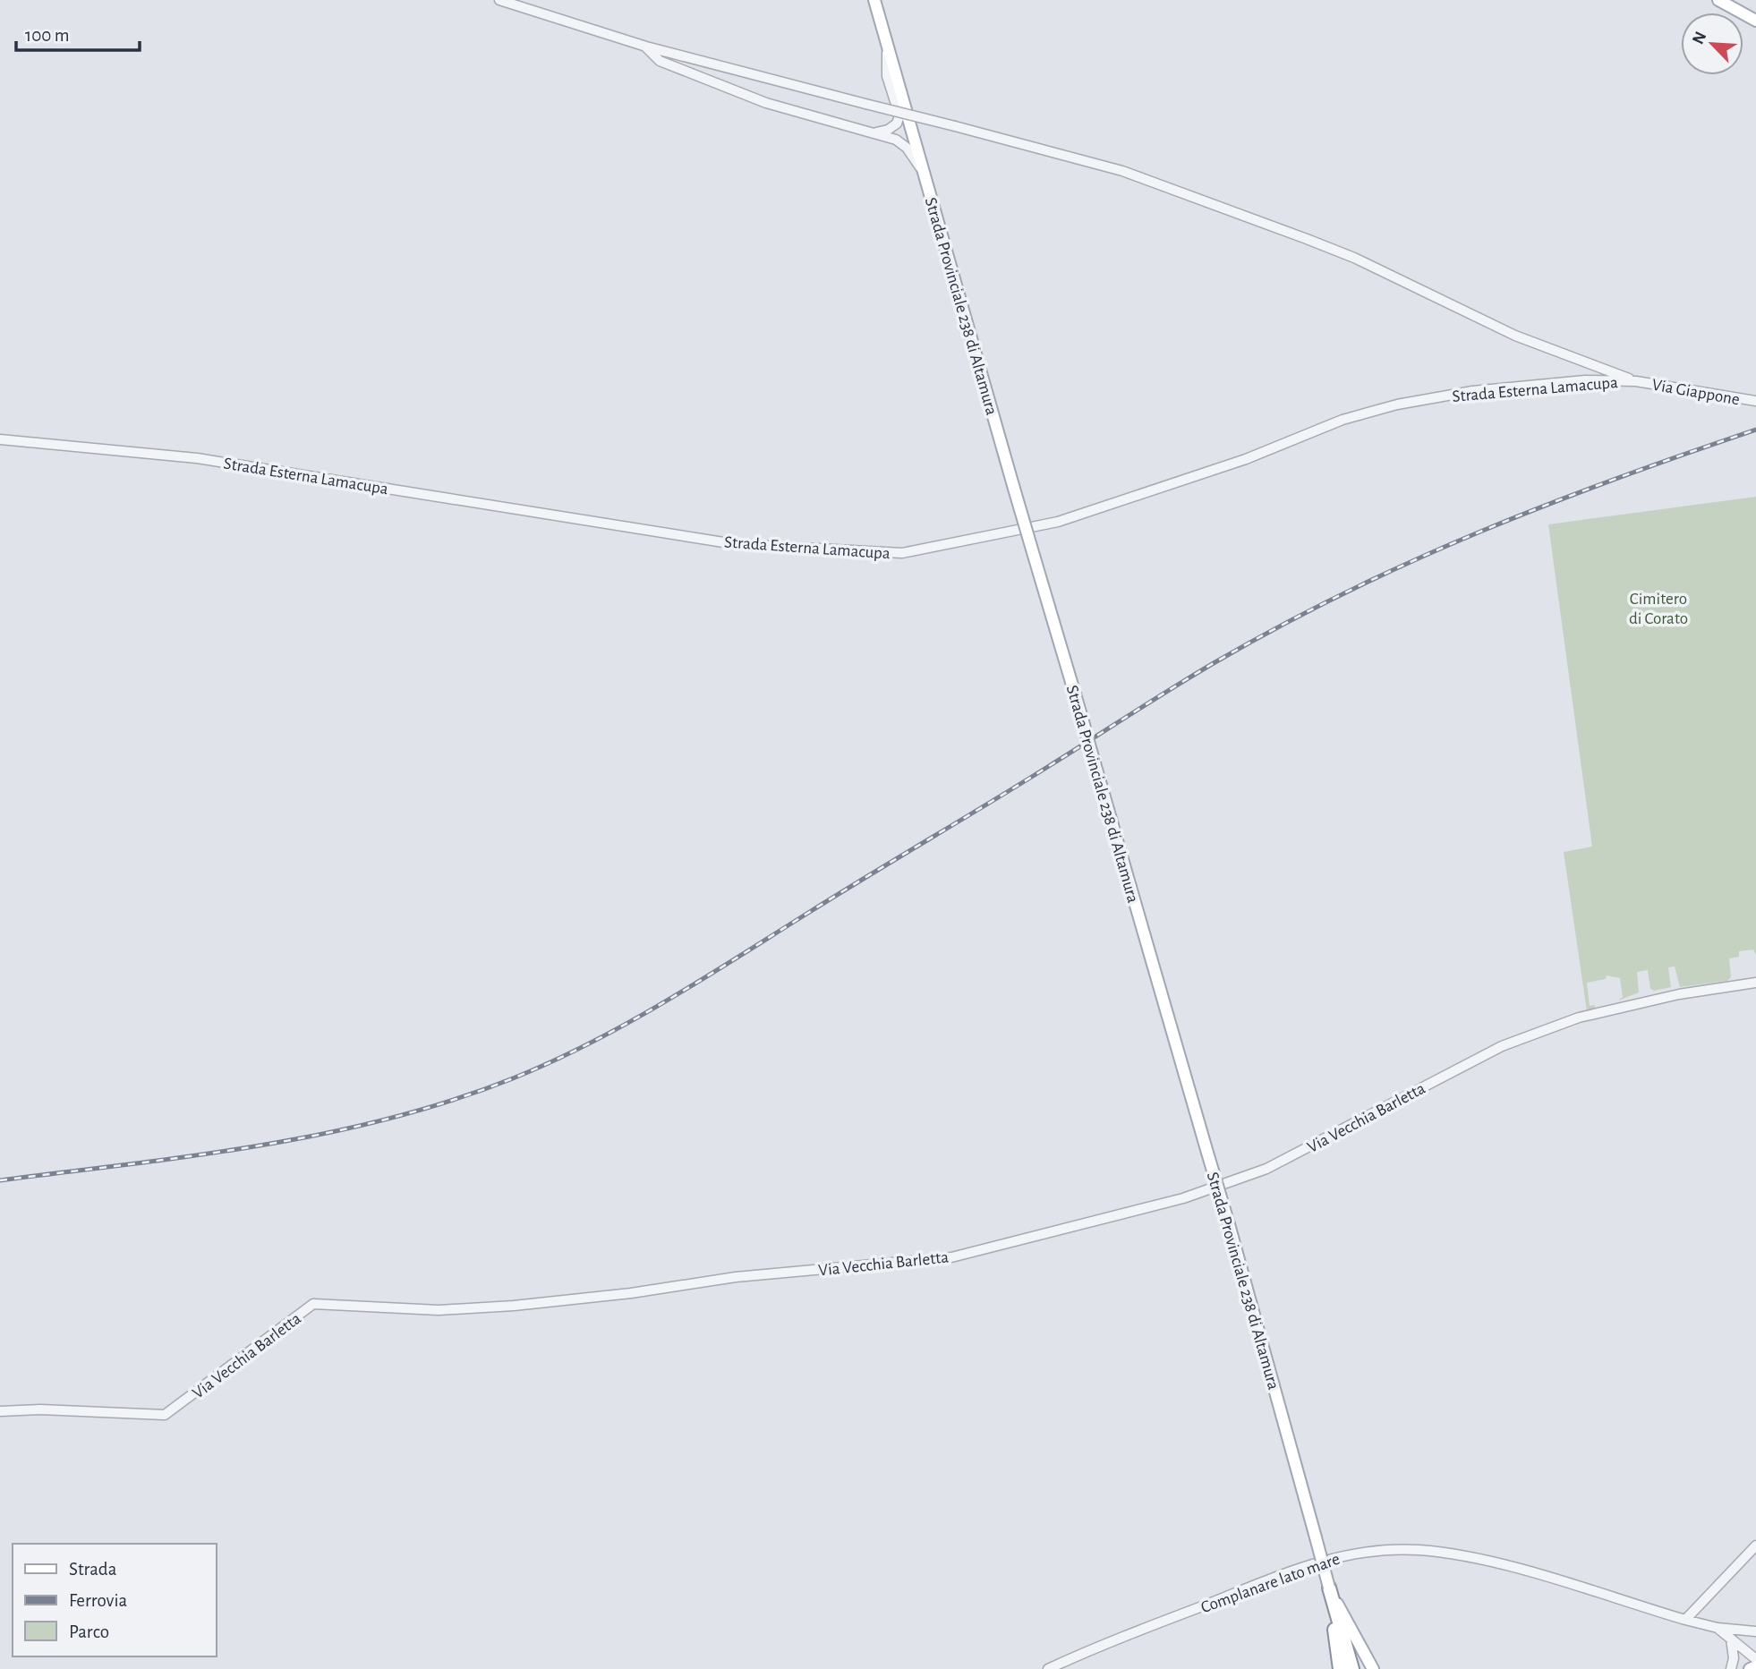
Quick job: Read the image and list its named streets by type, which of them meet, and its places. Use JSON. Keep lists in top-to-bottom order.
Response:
{
  "streets": {
    "main road": ["Strada Provinciale 238 di Altamura"],
    "street": [
      "Strada Esterna Lamacupa",
      "Via Giappone",
      "Via Vecchia Barletta",
      "Complanare lato mare"
    ]
  },
  "crossings": [
    ["Strada Esterna Lamacupa", "Via Giappone"]
  ],
  "parks": ["Cimitero di Corato"],
  "legend": ["Strada", "Ferrovia", "Parco"],
  "scale_bar": "100 m",
  "north": "top left"
}
